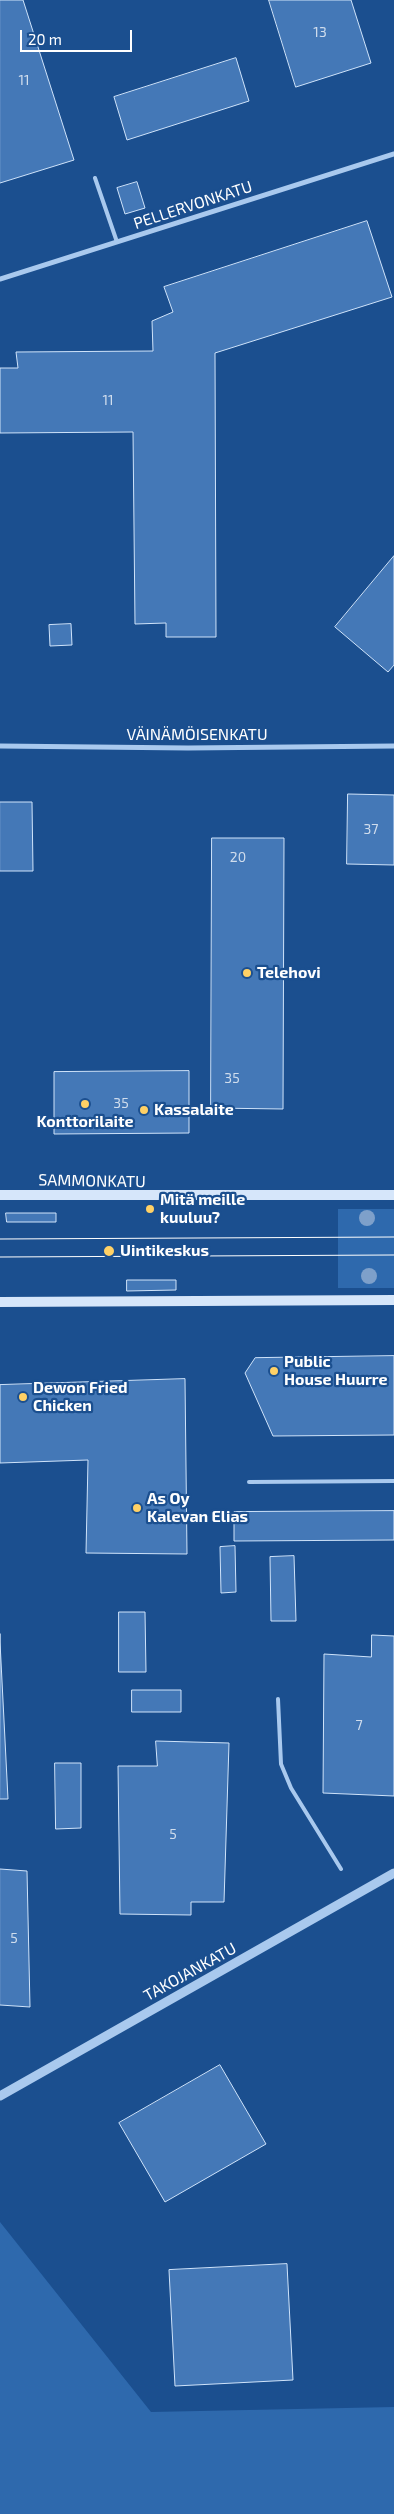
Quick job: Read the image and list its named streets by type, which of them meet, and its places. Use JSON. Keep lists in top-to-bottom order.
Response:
{
  "streets": {
    "main road": ["SAMMONKATU"],
    "street": ["PELLERVONKATU", "VÄINÄMÖISENKATU", "TAKOJANKATU"]
  },
  "places": [
    "Telehovi",
    "Konttorilaite",
    "Kassalaite",
    "Mitä meille kuuluu?",
    "Uintikeskus",
    "Public House Huurre",
    "Dewon Fried Chicken",
    "As Oy Kalevan Elias"
  ],
  "house_numbers": [
    "13",
    "11",
    "11",
    "37",
    "20",
    "35",
    "35",
    "7",
    "5",
    "5"
  ],
  "scale_bar": "20 m"
}
